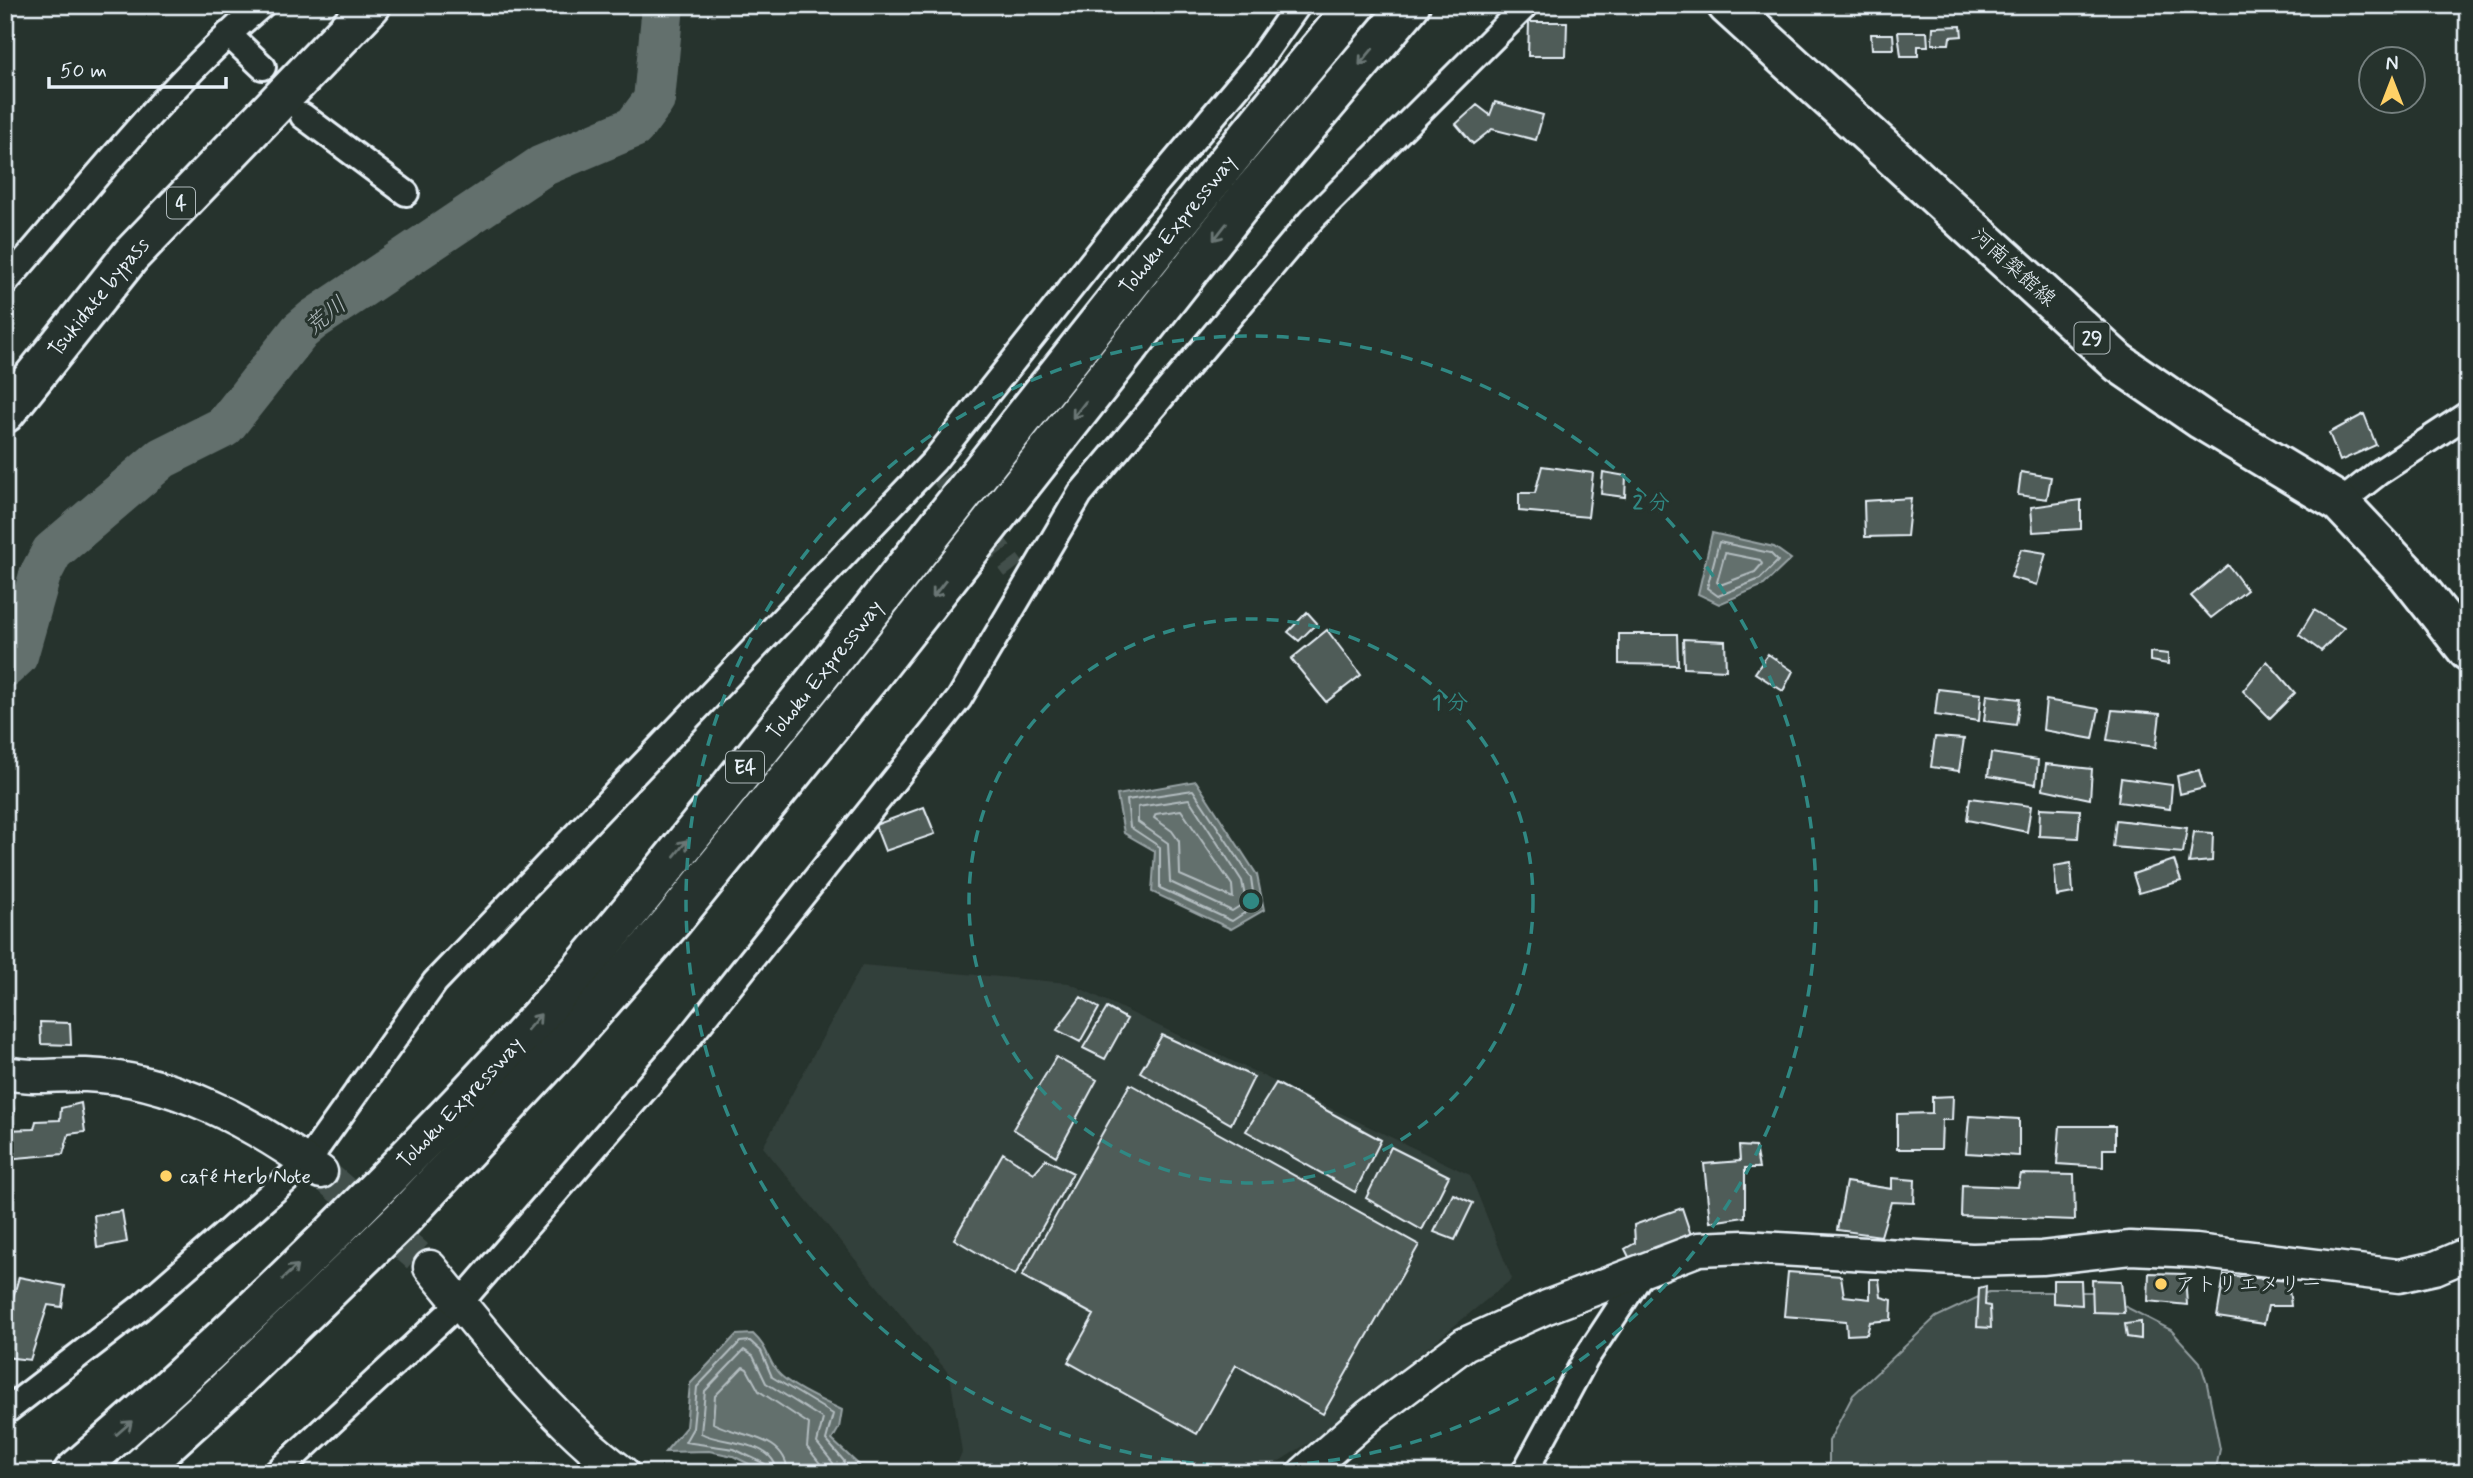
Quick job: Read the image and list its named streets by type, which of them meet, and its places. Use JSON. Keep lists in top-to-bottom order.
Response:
{
  "streets": {
    "main road": [
      "4",
      "Tohoku Expressway",
      "河南築館線",
      "Tsukidate bypass",
      "29",
      "E4"
    ]
  },
  "water": ["荒川"],
  "places": ["café Herb Note", "アトリエメリー"],
  "scale_bar": "50 m",
  "north": "top",
  "rings": ["2 分", "1 分"]
}
